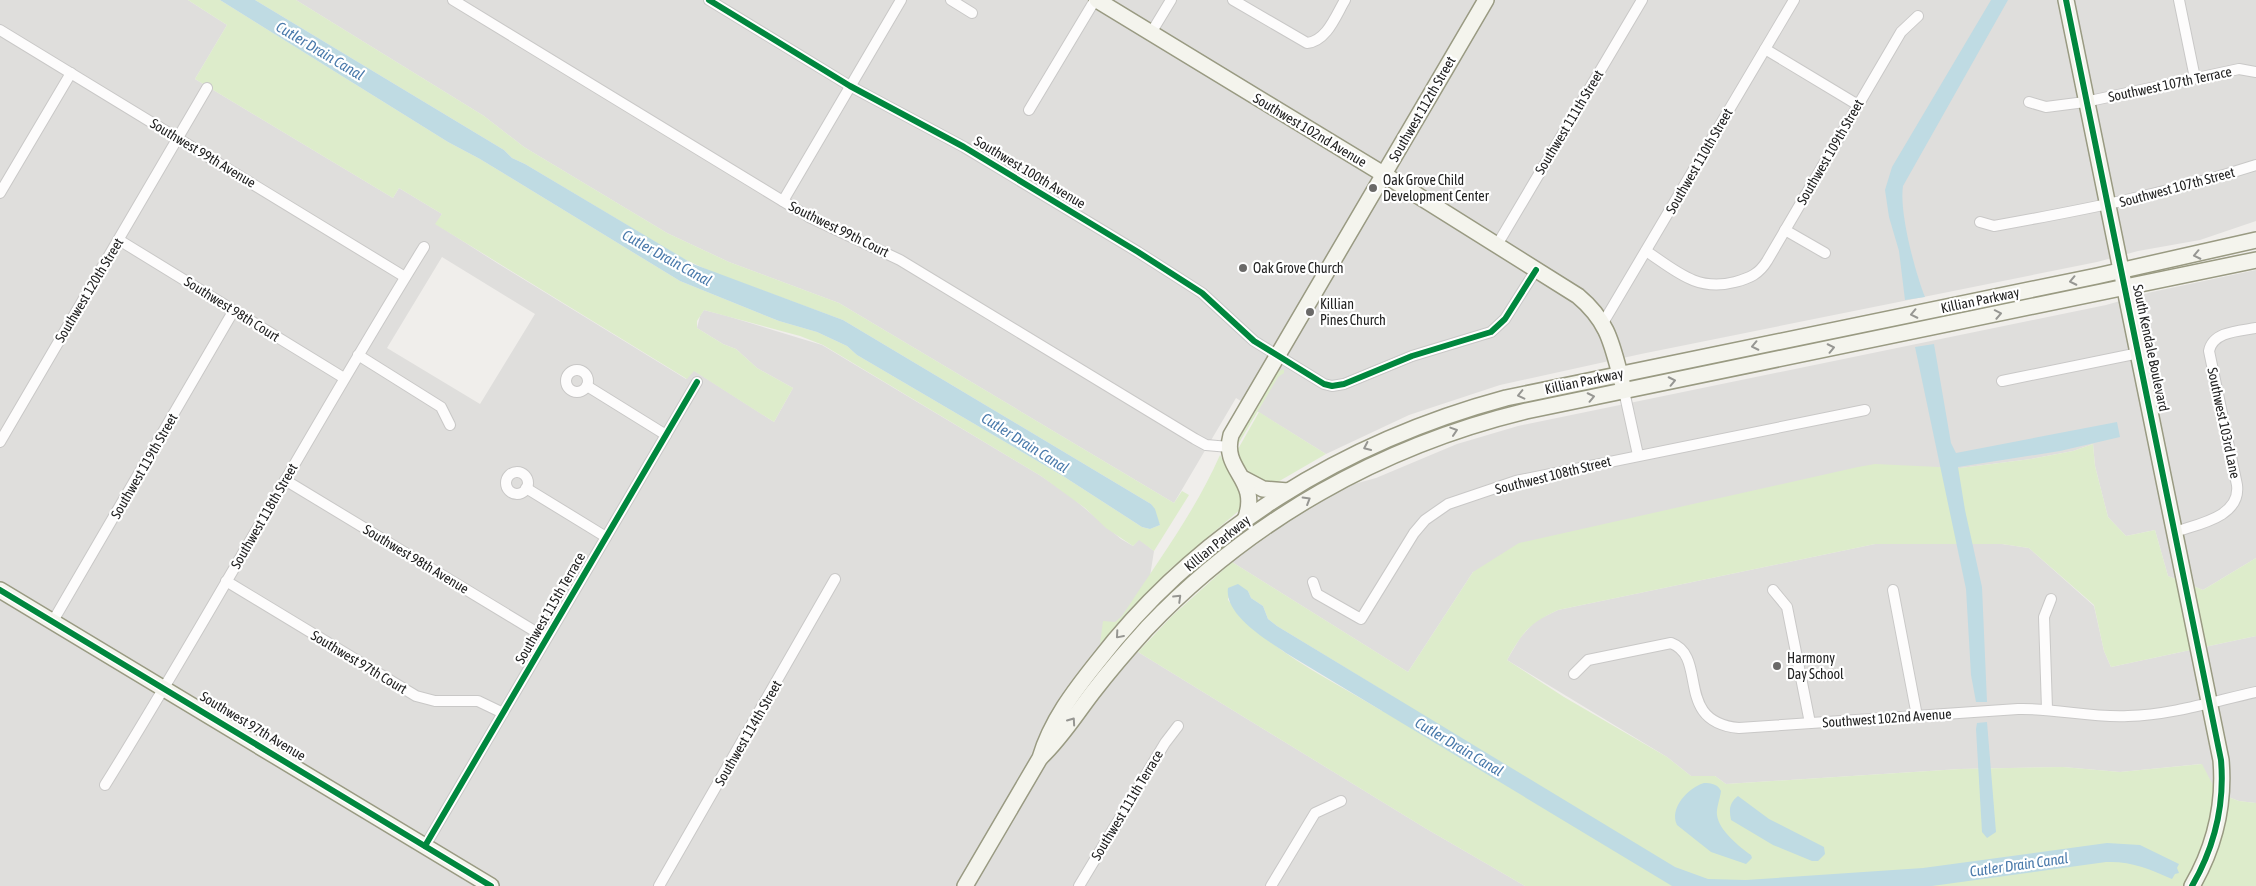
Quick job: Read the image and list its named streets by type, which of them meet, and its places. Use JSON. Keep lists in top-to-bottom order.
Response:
{
  "streets": {
    "main road": [
      "Southwest 112th Street",
      "Southwest 102nd Avenue",
      "Killian Parkway",
      "South Kendale Boulevard",
      "Southwest 97th Avenue"
    ],
    "street": [
      "Southwest 107th Terrace",
      "Southwest 111th Street",
      "Southwest 109th Street",
      "Southwest 99th Avenue",
      "Southwest 110th Street",
      "Southwest 100th Avenue",
      "Southwest 107th Street",
      "Southwest 99th Court",
      "Southwest 120th Street",
      "Southwest 98th Court",
      "Southwest 103rd Lane",
      "Southwest 119th Street",
      "Southwest 108th Street",
      "Southwest 118th Street",
      "Southwest 98th Avenue",
      "Southwest 115th Terrace",
      "Southwest 97th Court",
      "Southwest 114th Street",
      "Southwest 111th Terrace"
    ]
  },
  "crossings": [
    ["Southwest 107th Terrace", "South Kendale Boulevard"],
    ["Southwest 112th Street", "Southwest 102nd Avenue"],
    ["Southwest 112th Street", "Southwest 100th Avenue"],
    ["Southwest 112th Street", "Southwest 99th Court"],
    ["Southwest 111th Street", "Southwest 102nd Avenue"],
    ["Southwest 102nd Avenue", "Southwest 110th Street"],
    ["Southwest 102nd Avenue", "Southwest 100th Avenue"],
    ["Southwest 102nd Avenue", "Killian Parkway"],
    ["Southwest 102nd Avenue", "South Kendale Boulevard"],
    ["Southwest 102nd Avenue", "Southwest 108th Street"],
    ["Southwest 109th Street", "Southwest 110th Street"],
    ["Southwest 99th Avenue", "Southwest 120th Street"],
    ["Southwest 99th Avenue", "Southwest 118th Street"],
    ["Southwest 107th Street", "South Kendale Boulevard"],
    ["Southwest 120th Street", "Southwest 98th Court"],
    ["Killian Parkway", "South Kendale Boulevard"],
    ["Southwest 98th Court", "Southwest 119th Street"],
    ["Southwest 98th Court", "Southwest 118th Street"],
    ["South Kendale Boulevard", "Southwest 103rd Lane"],
    ["Southwest 119th Street", "Southwest 97th Avenue"],
    ["Southwest 118th Street", "Southwest 98th Avenue"],
    ["Southwest 118th Street", "Southwest 97th Court"],
    ["Southwest 118th Street", "Southwest 97th Avenue"],
    ["Southwest 98th Avenue", "Southwest 115th Terrace"],
    ["Southwest 115th Terrace", "Southwest 97th Court"],
    ["Southwest 115th Terrace", "Southwest 97th Avenue"]
  ],
  "water": ["Cutler Drain Canal"],
  "places": [
    "Oak Grove Child Development Center",
    "Oak Grove Church",
    "Killian Pines Church",
    "Harmony Day School"
  ]
}
